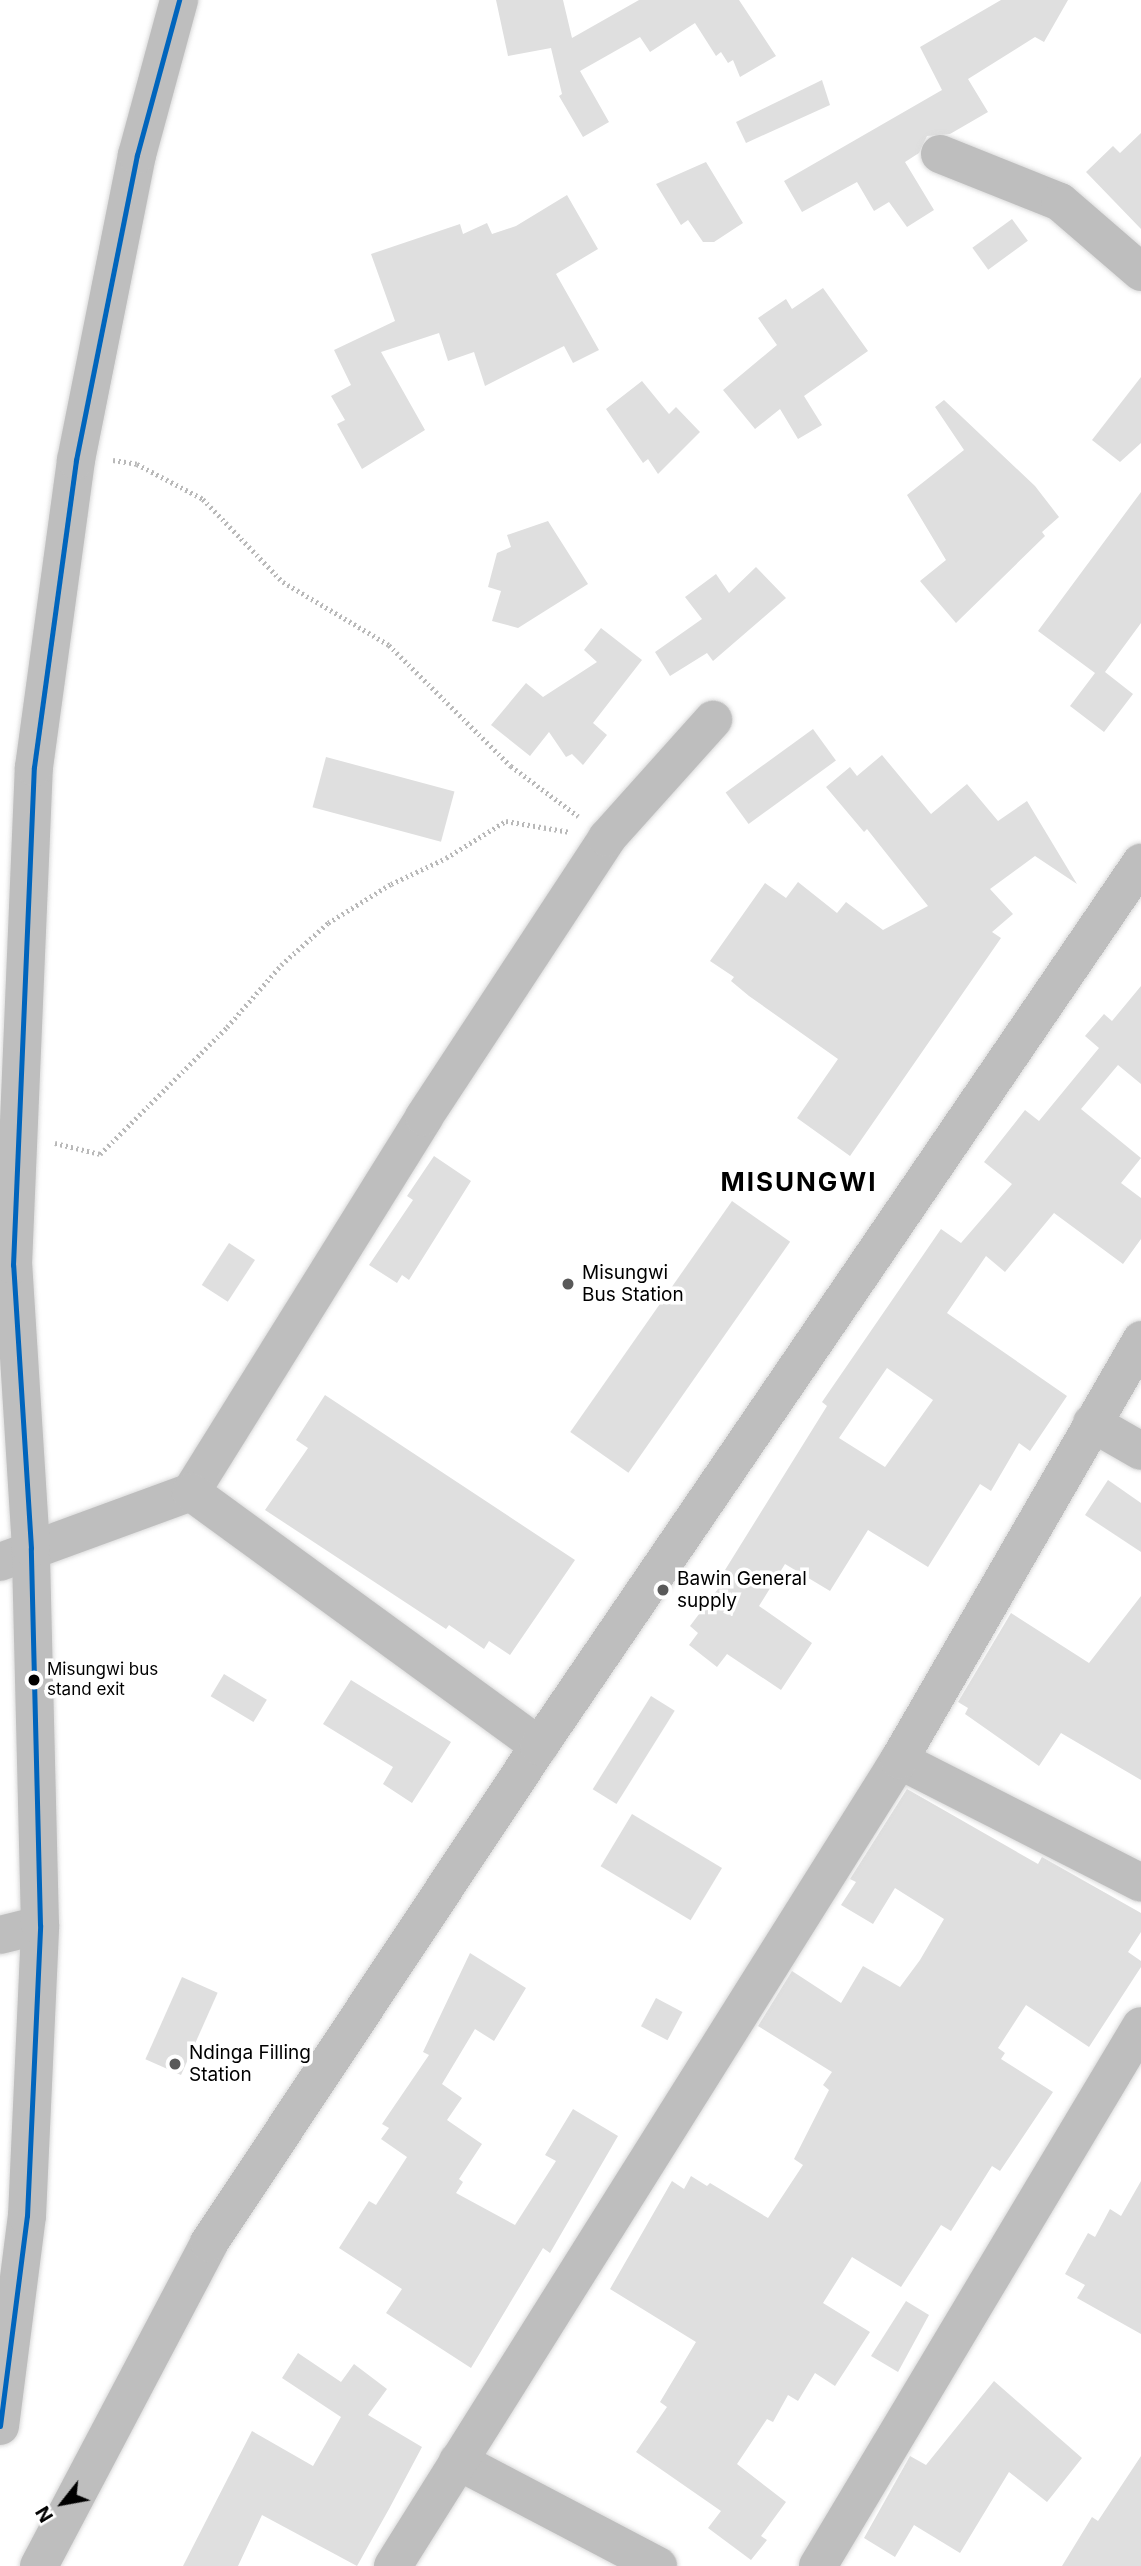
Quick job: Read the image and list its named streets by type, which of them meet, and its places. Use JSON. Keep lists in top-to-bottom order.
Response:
{
  "districts": ["MISUNGWI"],
  "places": [
    "Misungwi Bus Station",
    "Bawin General supply",
    "Misungwi bus stand exit",
    "Ndinga Filling Station"
  ],
  "north": "bottom left"
}
